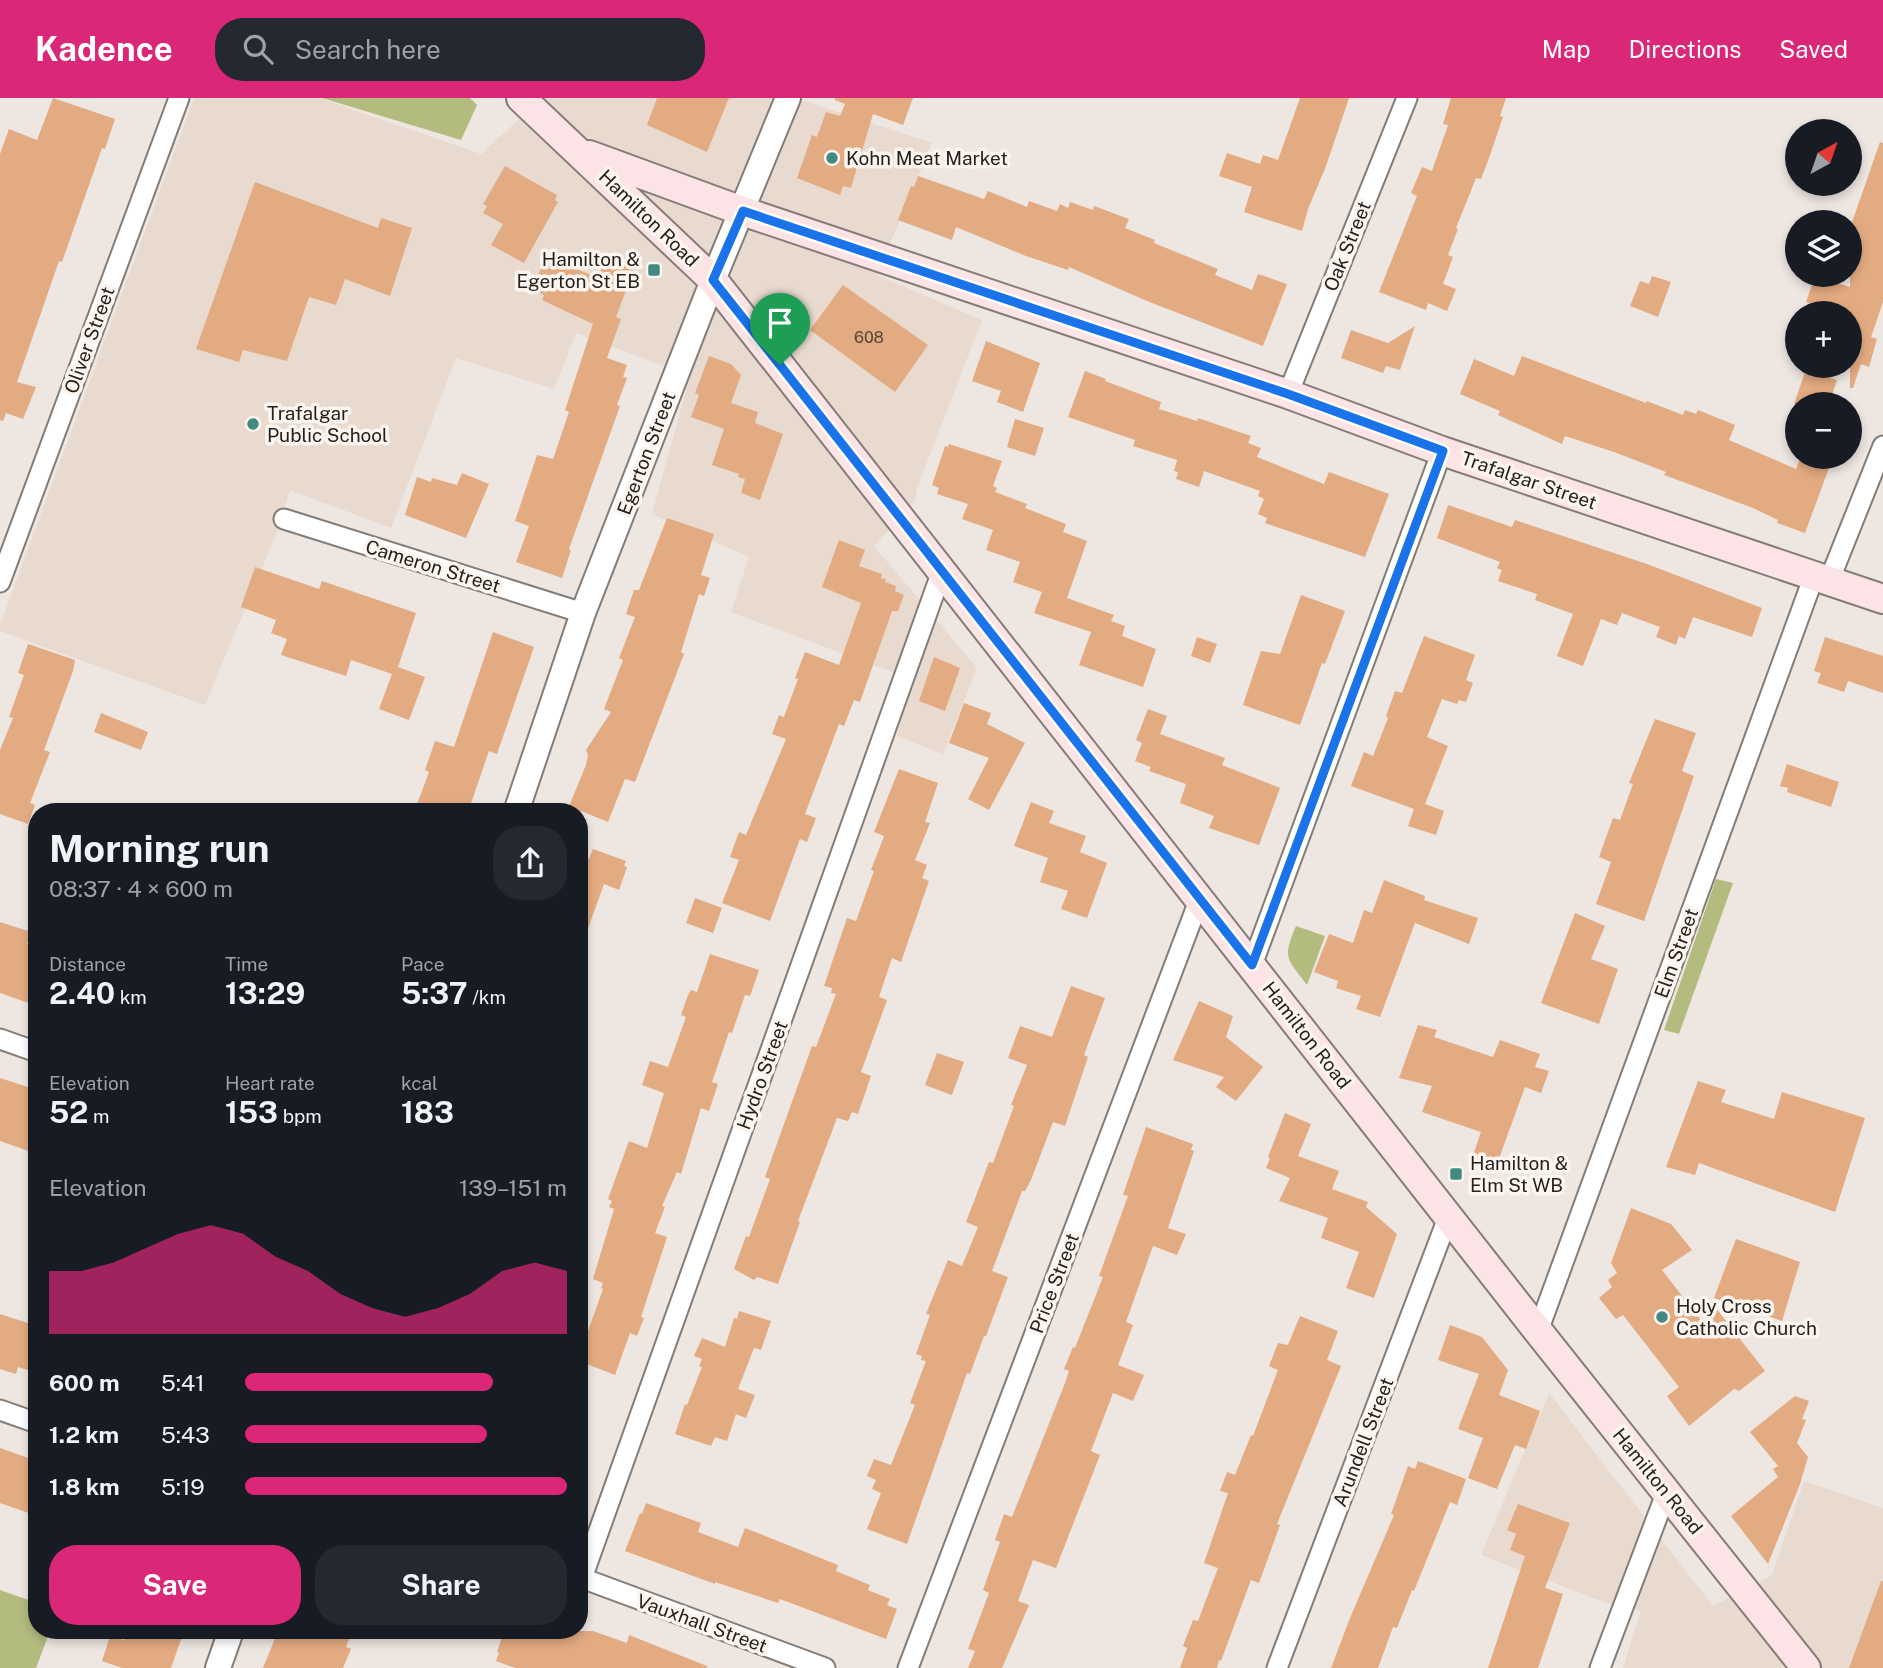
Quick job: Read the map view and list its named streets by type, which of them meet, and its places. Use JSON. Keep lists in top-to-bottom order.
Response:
{
  "streets": {
    "main road": ["Hamilton Road", "Trafalgar Street"],
    "street": [
      "Oak Street",
      "Oliver Street",
      "Egerton Street",
      "Cameron Street",
      "Elm Street",
      "Hydro Street",
      "Price Street",
      "Arundell Street",
      "Vauxhall Street"
    ]
  },
  "crossings": [
    ["Hamilton Road", "Egerton Street"],
    ["Hamilton Road", "Trafalgar Street"],
    ["Hamilton Road", "Elm Street"],
    ["Hamilton Road", "Hydro Street"],
    ["Hamilton Road", "Price Street"],
    ["Hamilton Road", "Arundell Street"],
    ["Oak Street", "Trafalgar Street"],
    ["Egerton Street", "Trafalgar Street"],
    ["Egerton Street", "Cameron Street"],
    ["Trafalgar Street", "Elm Street"]
  ],
  "places": {
    "other": ["Kohn Meat Market", "Trafalgar Public School", "Holy Cross Catholic Church"],
    "transit": ["Hamilton & Egerton St EB", "Hamilton & Elm St WB"]
  },
  "house_numbers": ["608"],
  "north": "top right",
  "page": {
    "header": "Kadence",
    "search": "Search here",
    "nav": ["Map", "Directions", "Saved"],
    "map_buttons": ["+", "−"],
    "heading": ["Morning run", "08:37 · 4 × 600 m"],
    "stats": [
      ["Distance", "2.40 km"],
      ["Time", "13:29"],
      ["Pace", "5:37 /km"],
      ["Elevation", "52 m"],
      ["Heart rate", "153 bpm"],
      ["kcal", "183"]
    ],
    "chart": ["Elevation", "139–151 m"],
    "list": [
      {
        "name": "600 m",
        "note": "5:41"
      },
      {
        "name": "1.2 km",
        "note": "5:43"
      },
      {
        "name": "1.8 km",
        "note": "5:19"
      }
    ],
    "buttons": ["Save", "Share"]
  }
}
